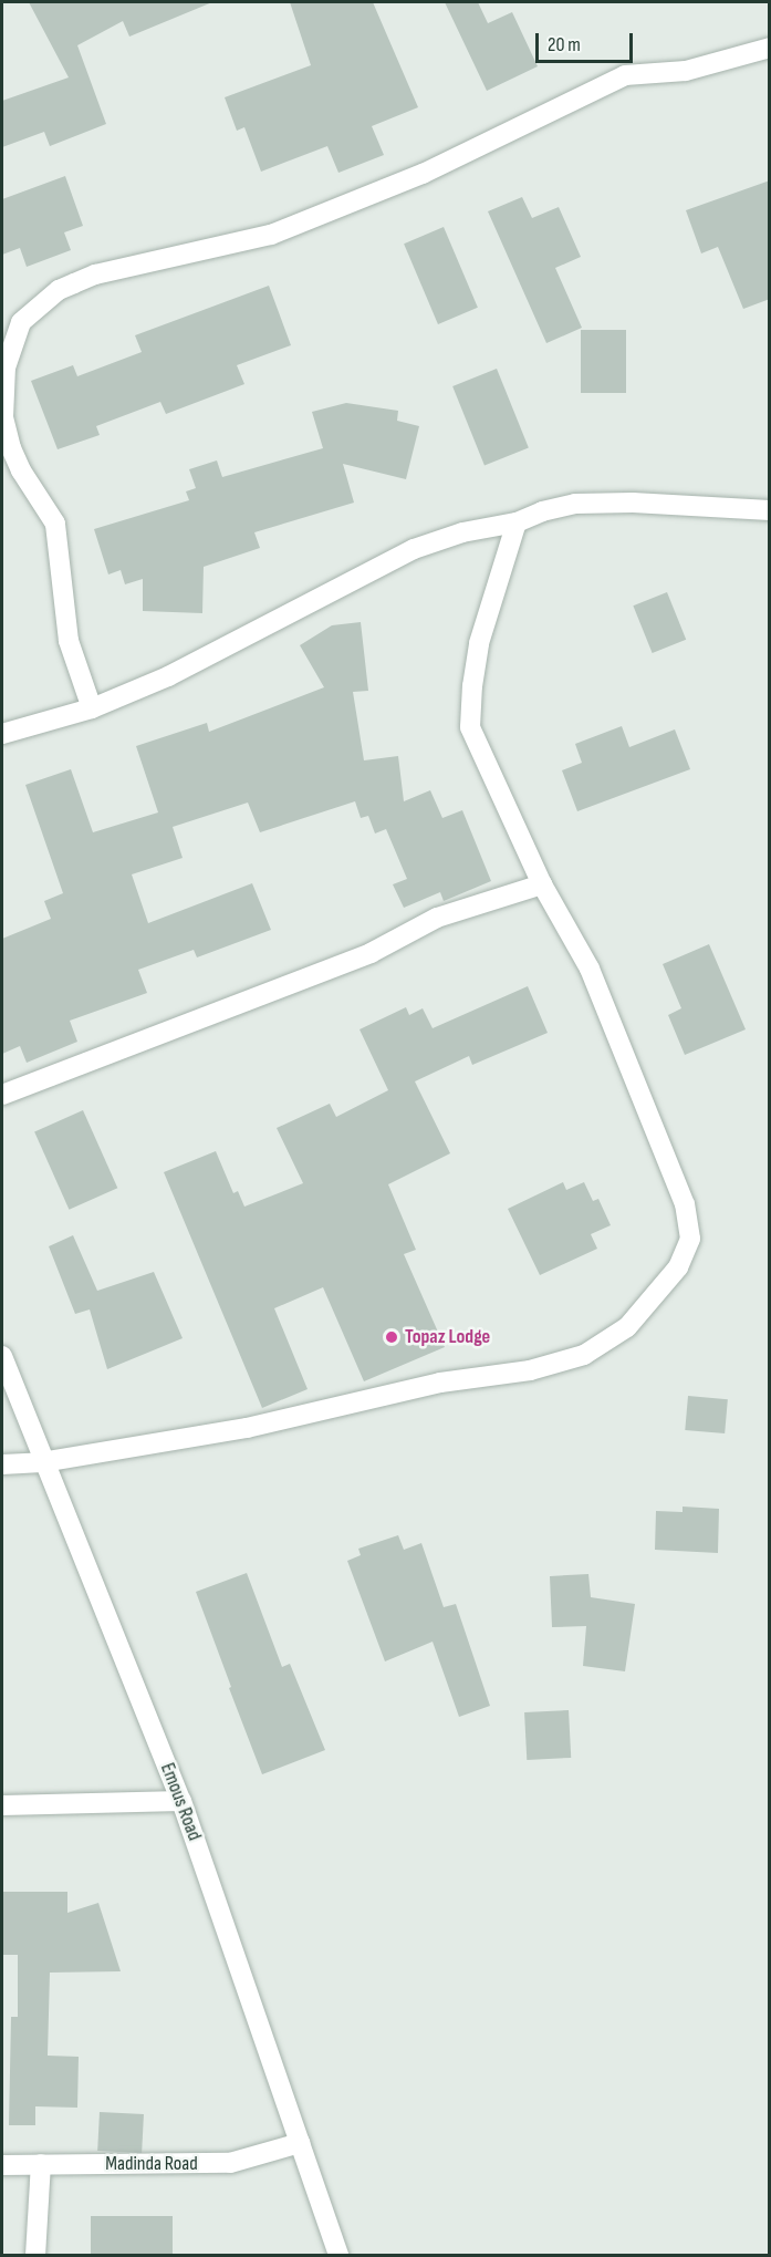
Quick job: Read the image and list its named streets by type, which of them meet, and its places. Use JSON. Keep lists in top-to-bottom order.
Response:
{
  "streets": {
    "street": ["Emous Road", "Madinda Road"]
  },
  "crossings": [
    ["Emous Road", "Madinda Road"]
  ],
  "places": ["Topaz Lodge"],
  "scale_bar": "20 m"
}
